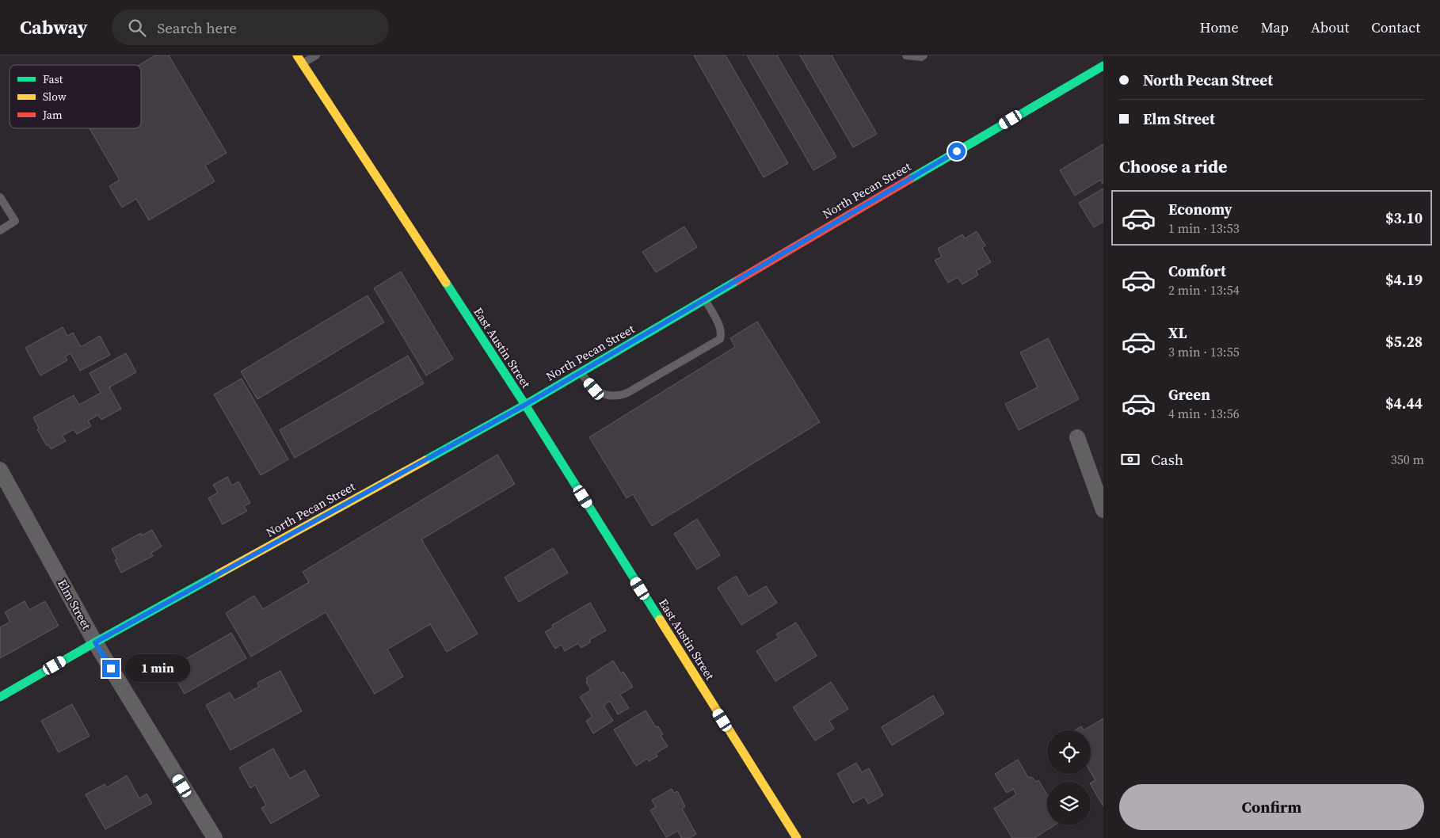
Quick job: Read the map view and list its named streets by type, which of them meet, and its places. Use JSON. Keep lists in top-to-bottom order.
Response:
{
  "streets": {
    "street": ["North Pecan Street", "East Austin Street", "Elm Street"]
  },
  "crossings": [
    ["North Pecan Street", "East Austin Street"],
    ["North Pecan Street", "Elm Street"]
  ],
  "legend": ["Fast", "Slow", "Jam"],
  "page": {
    "header": "Cabway",
    "search": "Search here",
    "nav": [
      "Home",
      "Map",
      "About",
      "Contact"
    ],
    "banner": ["North Pecan Street", "Elm Street"],
    "heading": "Choose a ride",
    "list": [
      {
        "name": "Economy",
        "note": "1 min · 13:53",
        "value": "$3.10"
      },
      {
        "name": "Comfort",
        "note": "2 min · 13:54",
        "value": "$4.19"
      },
      {
        "name": "XL",
        "note": "3 min · 13:55",
        "value": "$5.28"
      },
      {
        "name": "Green",
        "note": "4 min · 13:56",
        "value": "$4.44"
      }
    ],
    "pay": ["Cash", "350 m"],
    "bubble": "1 min",
    "buttons": "Confirm"
  }
}
